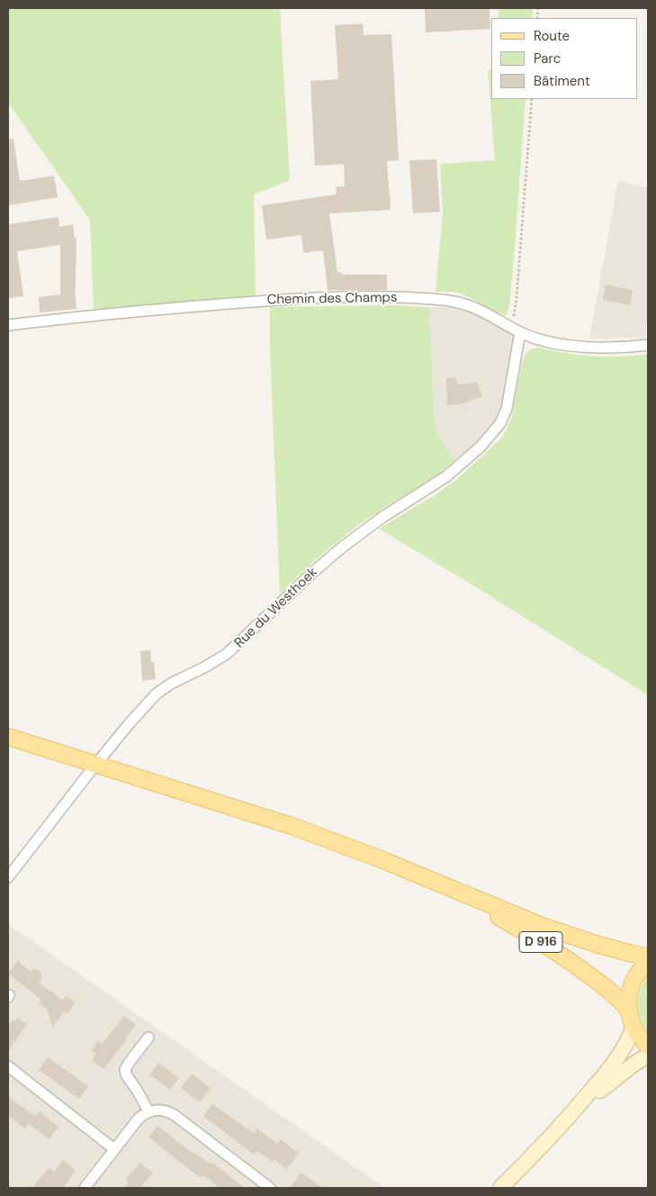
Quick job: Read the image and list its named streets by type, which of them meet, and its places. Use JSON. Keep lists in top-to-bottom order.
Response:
{
  "streets": {
    "main road": ["D 916"],
    "street": ["Chemin des Champs", "Rue du Westhoek"]
  },
  "crossings": [
    ["Chemin des Champs", "Rue du Westhoek"],
    ["Rue du Westhoek", "D 916"]
  ],
  "legend": ["Route", "Parc", "Bâtiment"]
}
